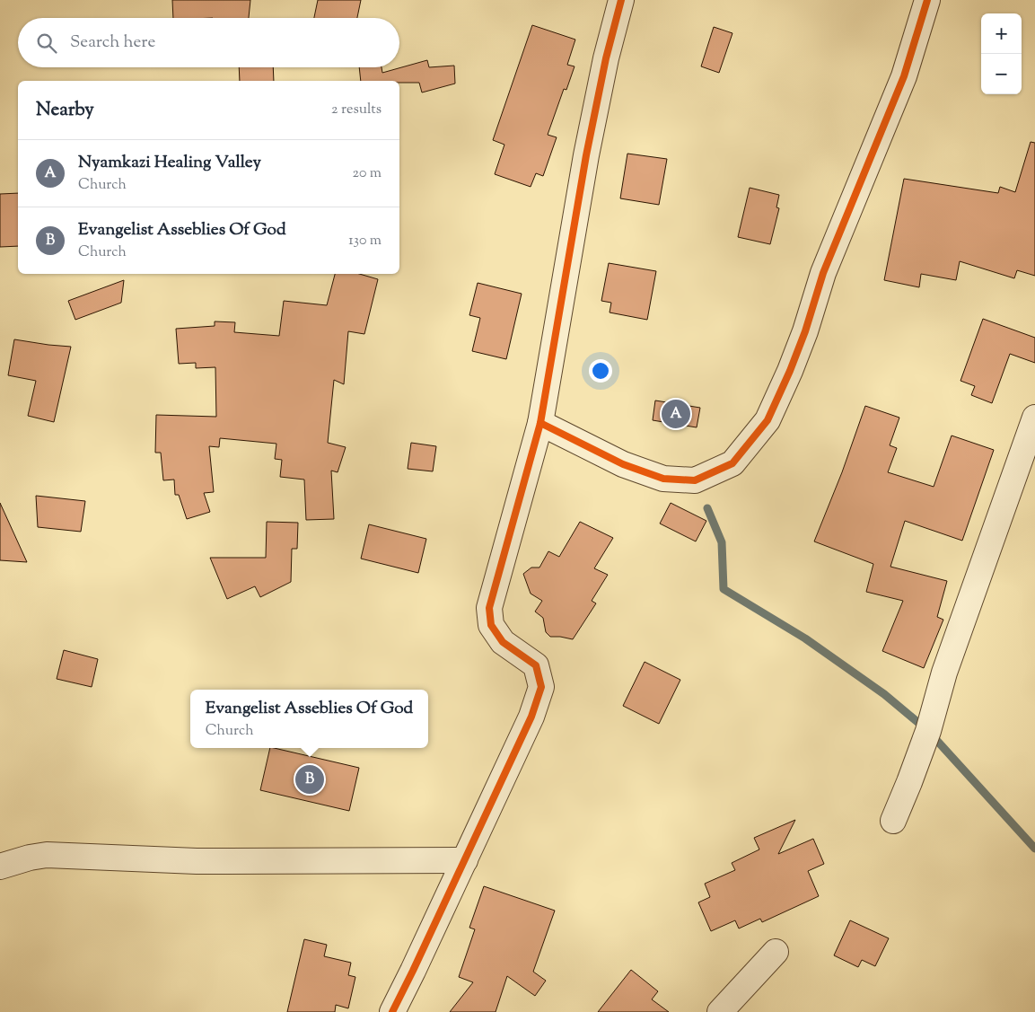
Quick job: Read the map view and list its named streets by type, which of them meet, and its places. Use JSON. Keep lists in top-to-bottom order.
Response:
{
  "page": {
    "map_buttons": ["+", "−"],
    "search": "Search here",
    "heading": ["Nearby", "2 results"],
    "list": [
      {
        "mark": "A",
        "name": "Nyamkazi Healing Valley",
        "note": "Church",
        "value": "20 m"
      },
      {
        "mark": "B",
        "name": "Evangelist Asseblies Of God",
        "note": "Church",
        "value": "130 m"
      }
    ],
    "pins": ["A", "B"],
    "popup": ["Evangelist Asseblies Of God", "Church"]
  }
}
